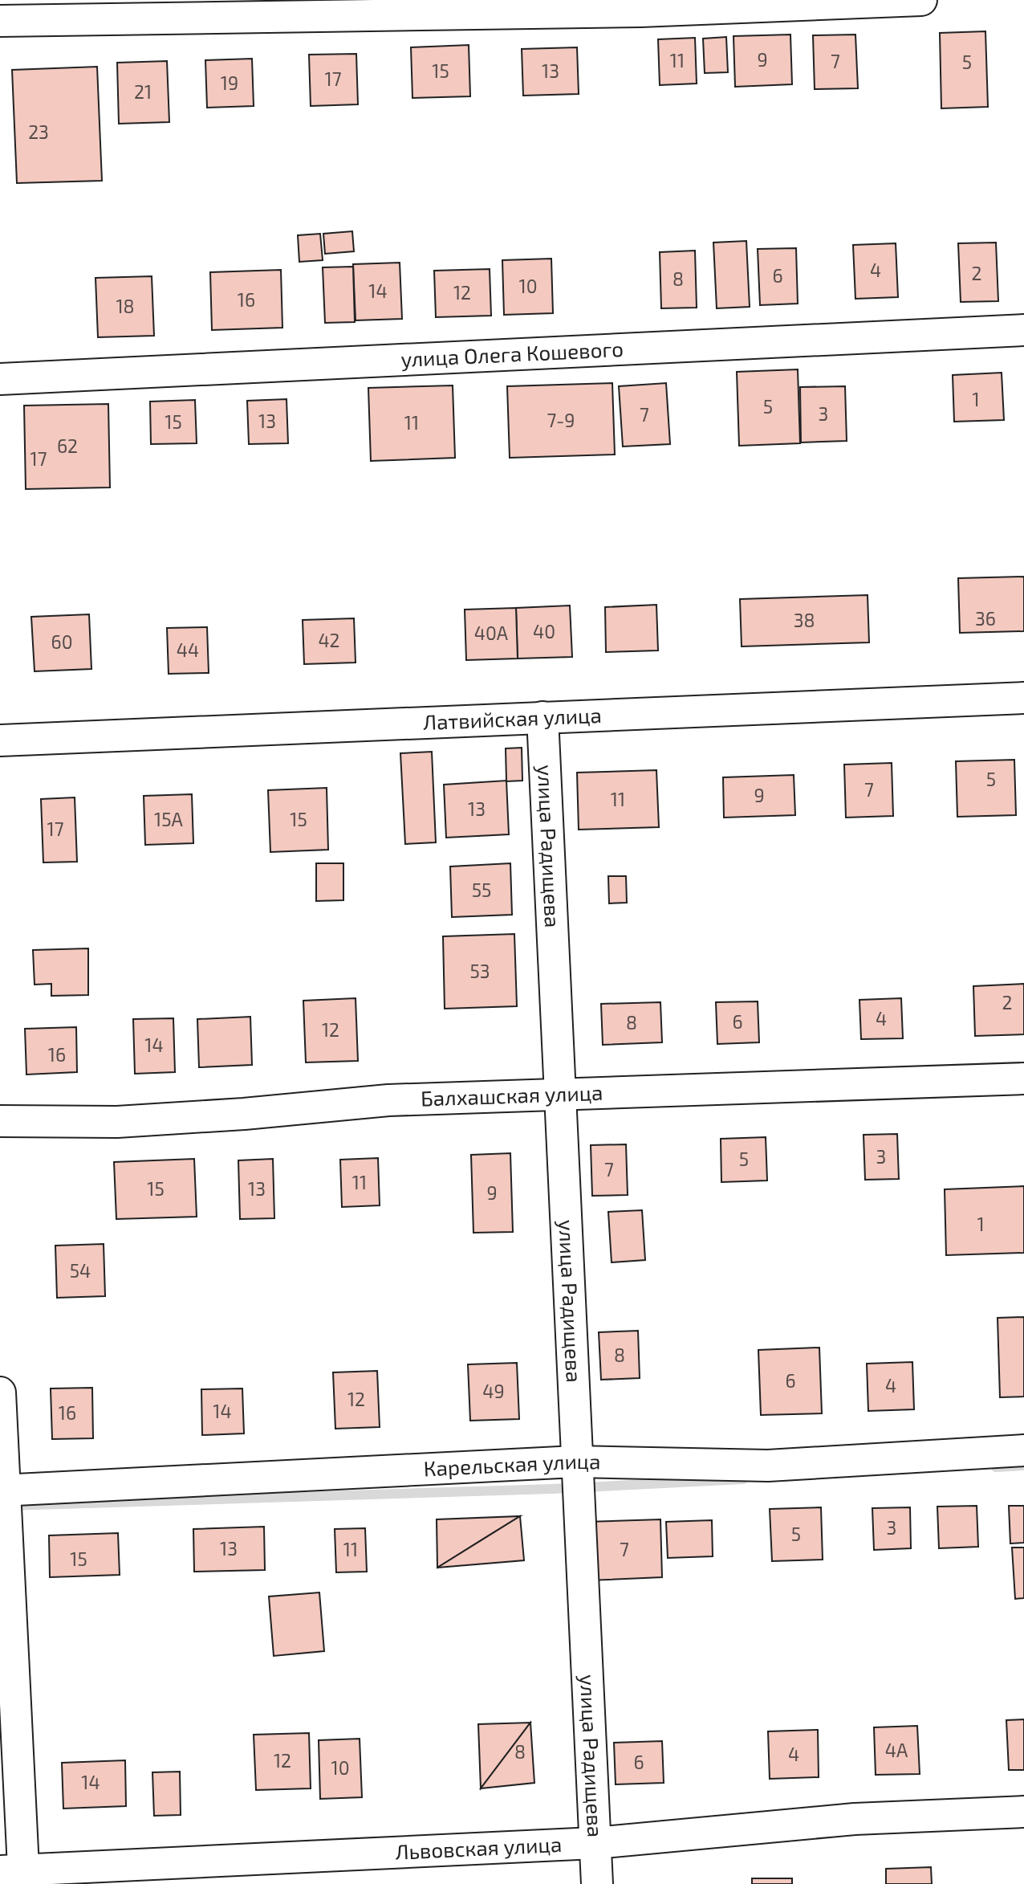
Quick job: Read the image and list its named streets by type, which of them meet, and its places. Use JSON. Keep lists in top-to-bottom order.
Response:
{
  "streets": {
    "street": [
      "улица Олега Кошевого",
      "Латвийская улица",
      "улица Радищева",
      "Балхашская улица",
      "Карельская улица",
      "Львовская улица"
    ]
  },
  "crossings": [
    ["Латвийская улица", "улица Радищева"],
    ["улица Радищева", "Балхашская улица"],
    ["улица Радищева", "Карельская улица"],
    ["улица Радищева", "Львовская улица"]
  ],
  "house_numbers": [
    "9",
    "11",
    "7",
    "5",
    "15",
    "13",
    "17",
    "19",
    "21",
    "23",
    "4",
    "2",
    "6",
    "8",
    "10",
    "14",
    "12",
    "16",
    "18",
    "1",
    "5",
    "3",
    "7",
    "7-9",
    "13",
    "15",
    "11",
    "62",
    "17",
    "36",
    "38",
    "40",
    "40А",
    "42",
    "60",
    "44",
    "5",
    "7",
    "9",
    "11",
    "13",
    "15А",
    "15",
    "17",
    "55",
    "53",
    "2",
    "4",
    "6",
    "8",
    "12",
    "14",
    "16",
    "3",
    "5",
    "7",
    "11",
    "15",
    "13",
    "9",
    "1",
    "54",
    "8",
    "6",
    "4",
    "49",
    "12",
    "14",
    "16",
    "3",
    "5",
    "13",
    "11",
    "7",
    "15",
    "4А",
    "8",
    "4",
    "12",
    "6",
    "10",
    "14"
  ]
}
